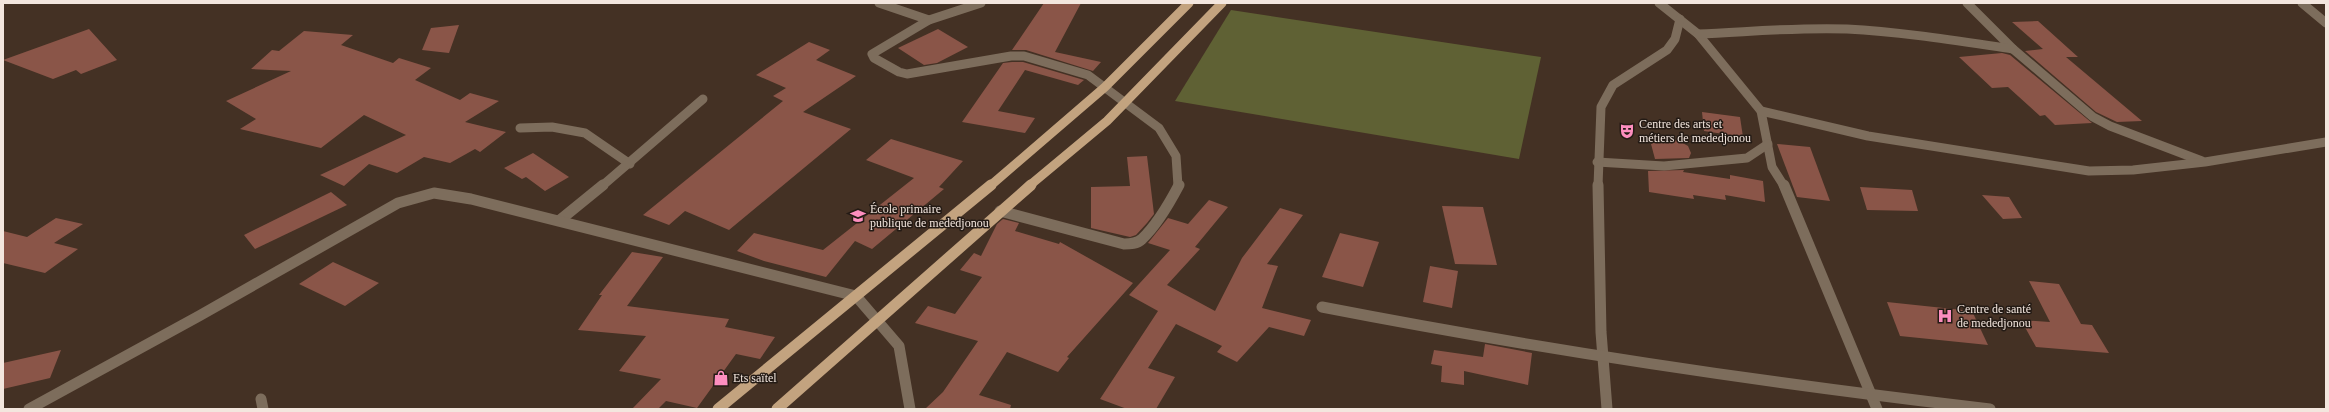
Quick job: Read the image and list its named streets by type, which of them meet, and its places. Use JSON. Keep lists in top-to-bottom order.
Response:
{
  "places": {
    "theatre": ["Centre des arts et métiers de mededjonou"],
    "school or university": ["École primaire publique de mededjonou"],
    "hospital": ["Centre de santé de mededjonou"],
    "shop": ["Ets saïtel"]
  }
}
